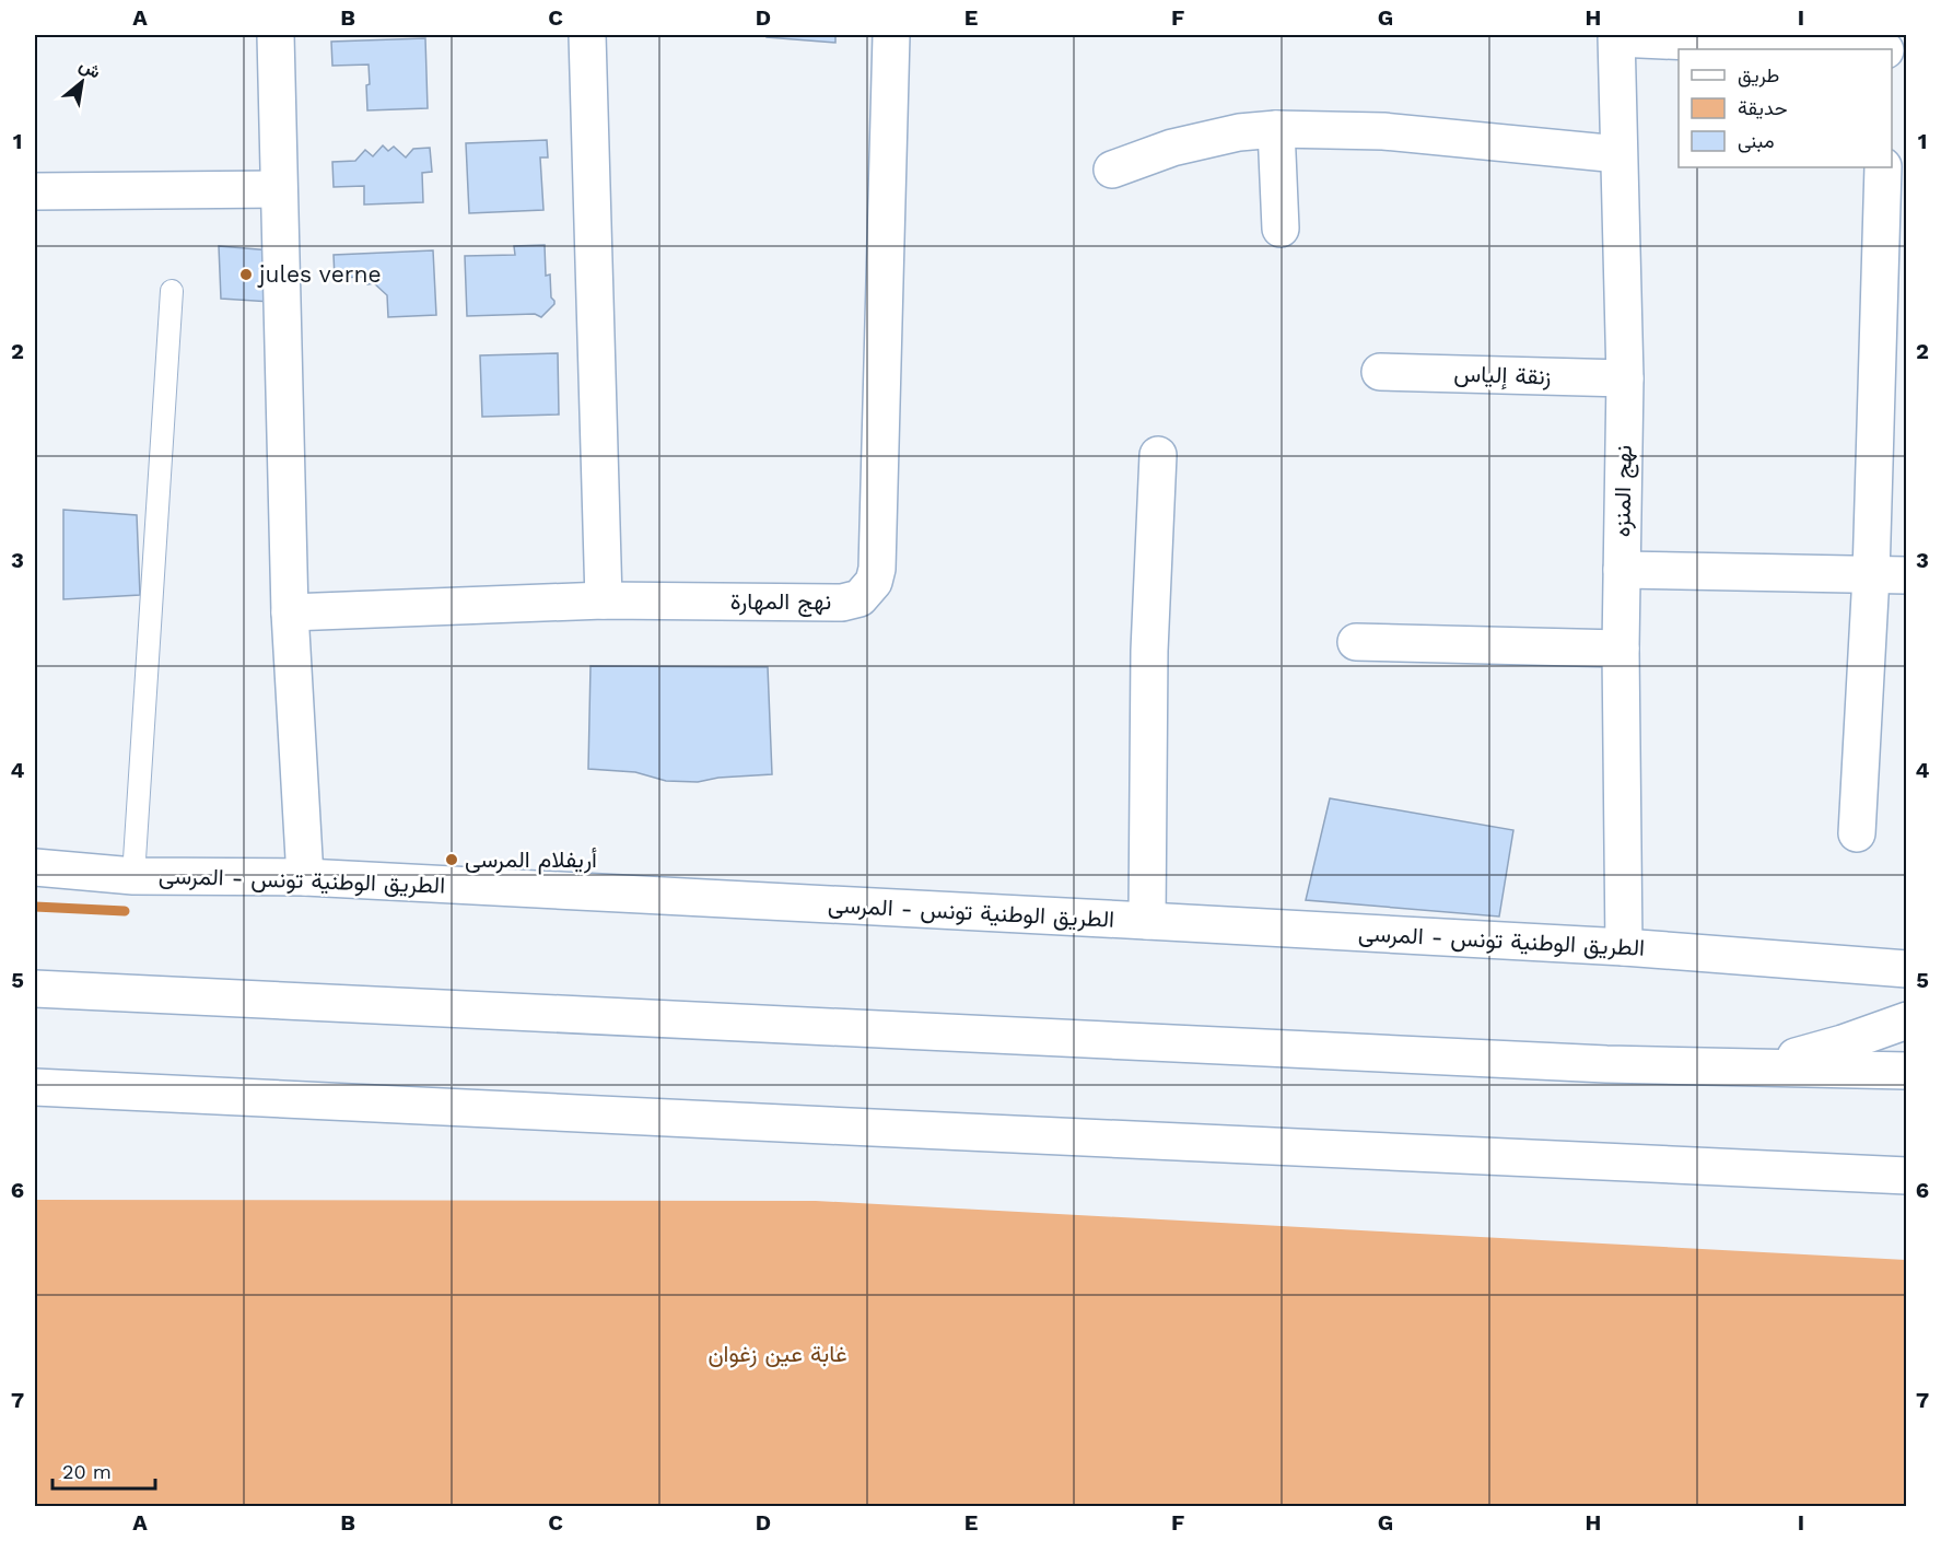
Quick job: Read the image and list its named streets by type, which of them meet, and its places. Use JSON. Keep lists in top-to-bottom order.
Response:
{
  "streets": {
    "main road": [
      "زنقة إلياس",
      "نهج المنزه",
      "نهج المهارة",
      "الطريق الوطنية تونس - المرسى"
    ]
  },
  "crossings": [
    ["زنقة إلياس", "نهج المنزه"],
    ["نهج المنزه", "الطريق الوطنية تونس - المرسى"]
  ],
  "parks": ["غابة عين زغوان"],
  "places": ["jules verne", "أريفلام المرسى"],
  "legend": ["طريق", "حديقة", "مبنى"],
  "scale_bar": "20 m",
  "north": "top right",
  "grid": {
    "columns": [
      "A",
      "B",
      "C",
      "D",
      "E",
      "F",
      "G",
      "H",
      "I"
    ],
    "rows": [
      "1",
      "2",
      "3",
      "4",
      "5",
      "6",
      "7"
    ]
  }
}
